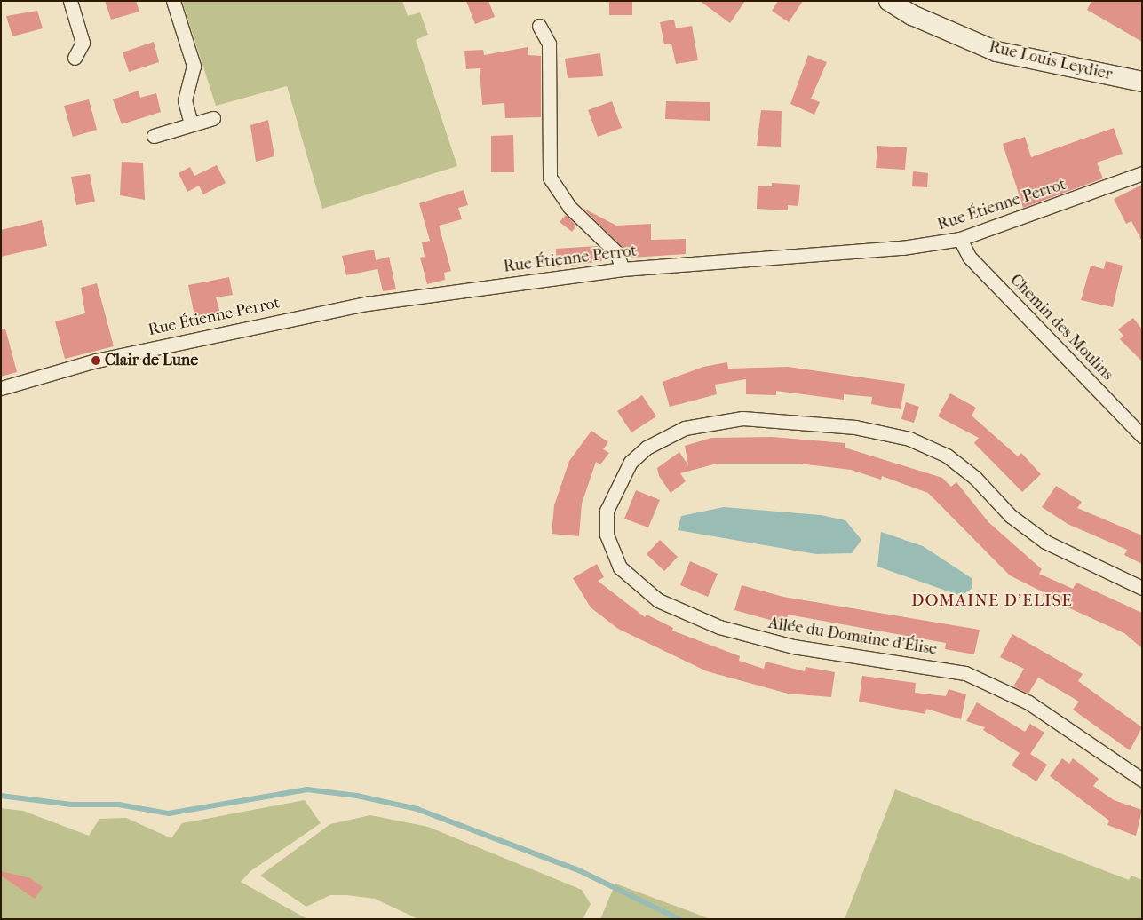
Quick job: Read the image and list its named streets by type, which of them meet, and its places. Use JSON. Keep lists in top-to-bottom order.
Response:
{
  "streets": {
    "street": [
      "Rue Louis Leydier",
      "Rue Étienne Perrot",
      "Chemin des Moulins",
      "Allée du Domaine d'Élise"
    ]
  },
  "crossings": [
    ["Rue Étienne Perrot", "Chemin des Moulins"]
  ],
  "districts": ["DOMAINE D'ELISE"],
  "places": ["Clair de Lune"]
}
